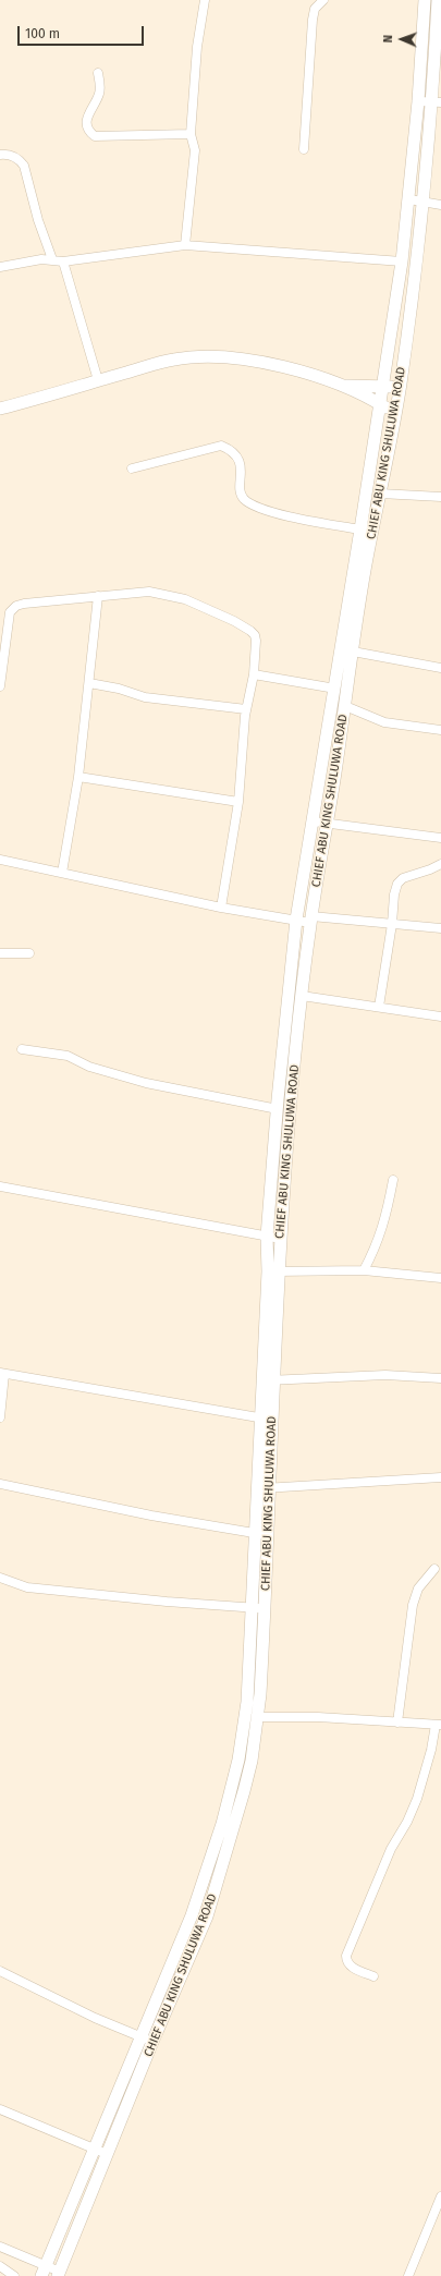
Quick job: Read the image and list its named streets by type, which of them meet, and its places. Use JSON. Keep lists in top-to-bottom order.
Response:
{
  "streets": {
    "street": ["CHIEF ABU KING SHULUWA ROAD"]
  },
  "scale_bar": "100 m",
  "north": "left"
}
